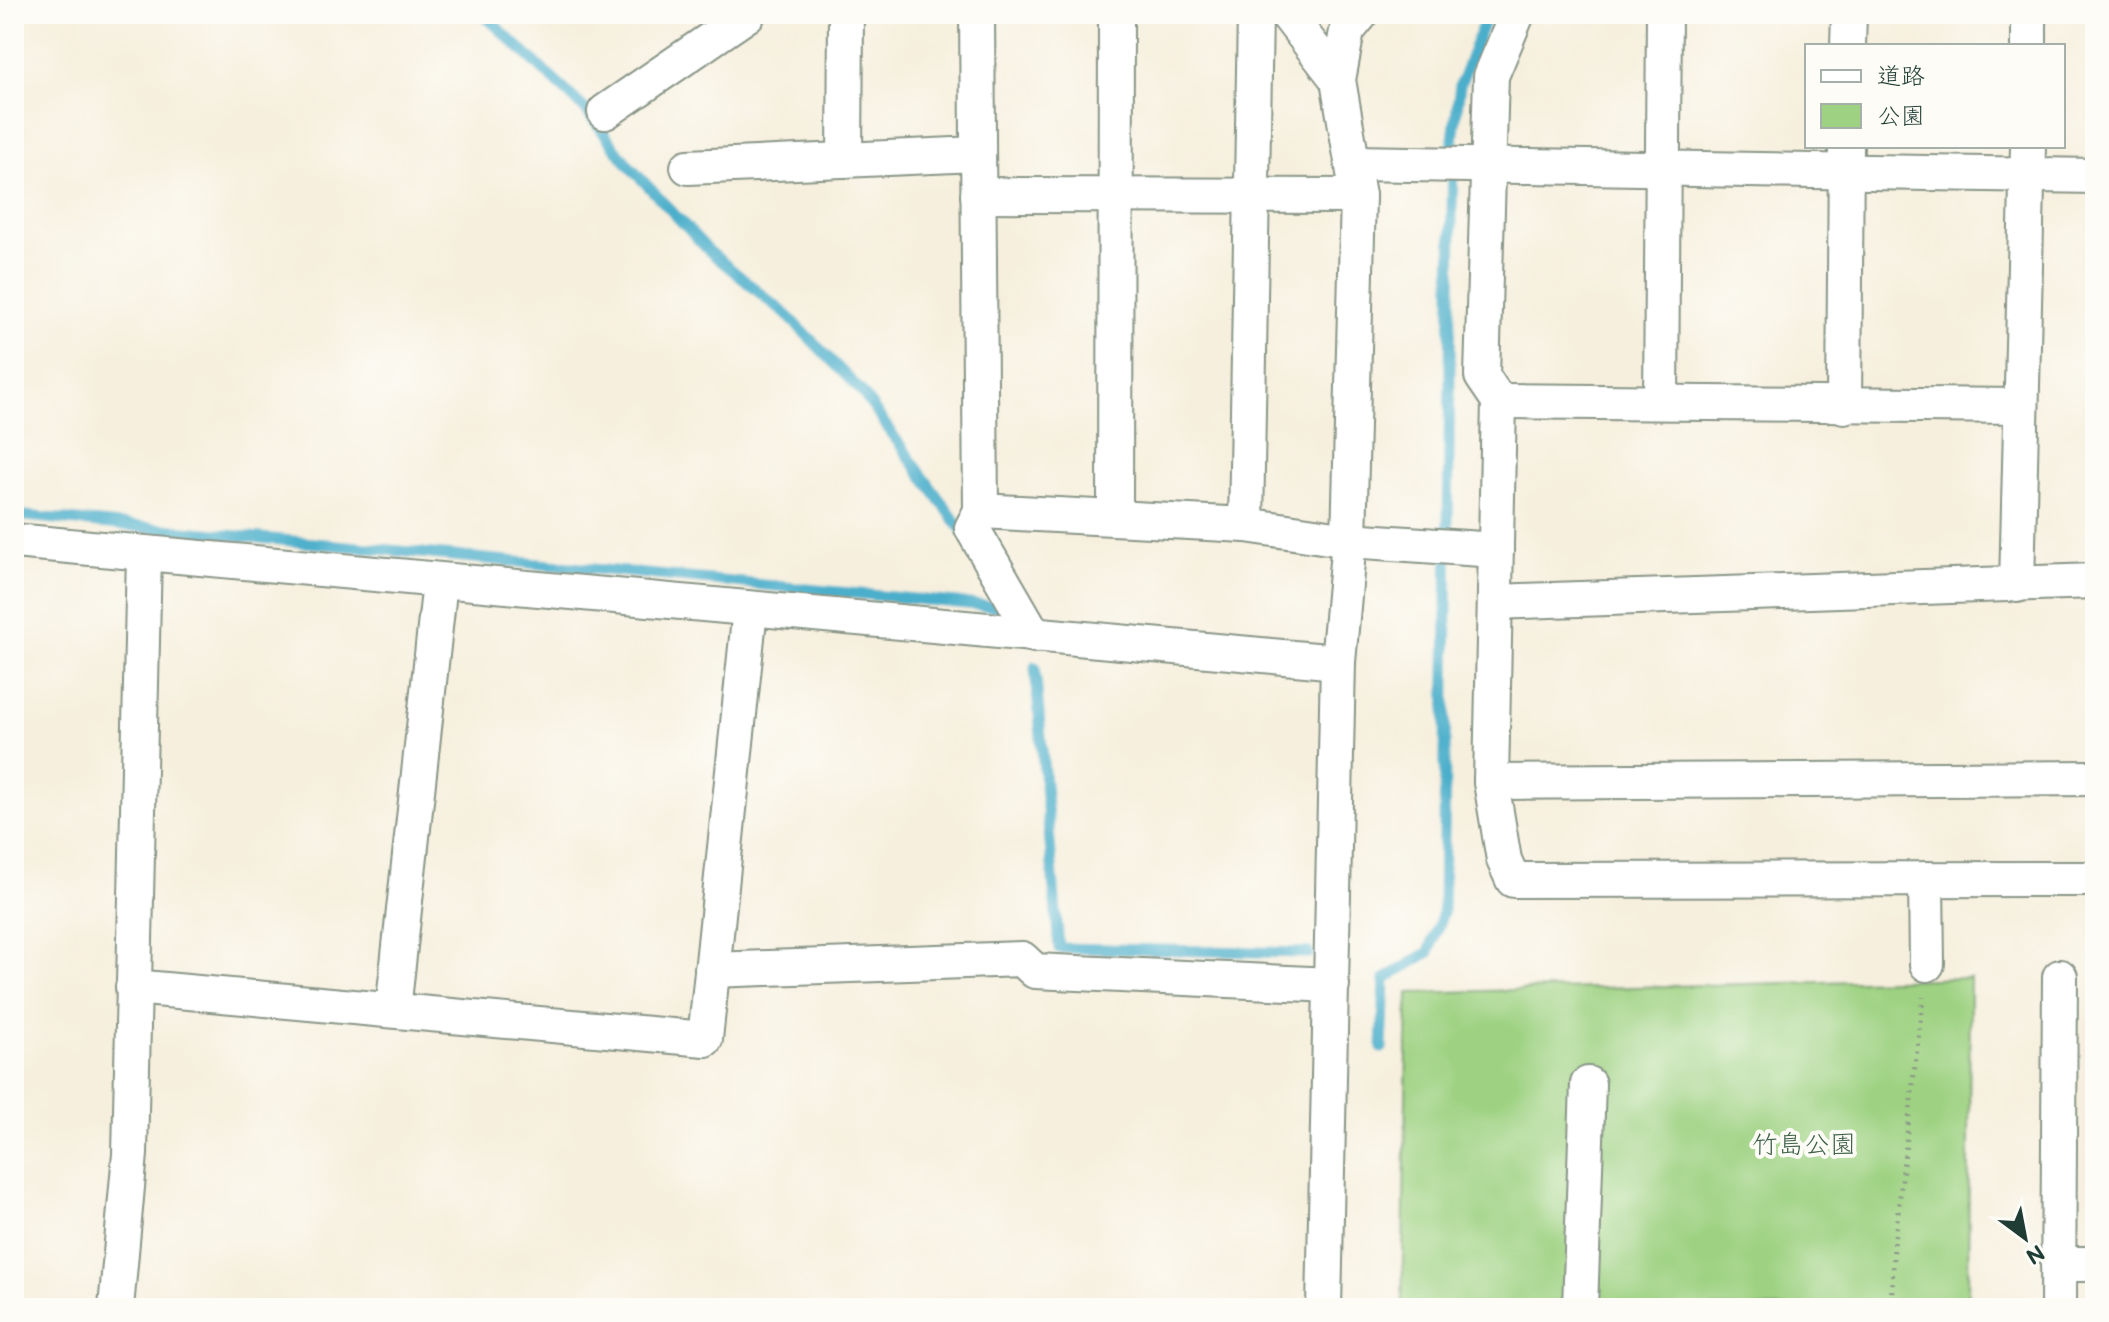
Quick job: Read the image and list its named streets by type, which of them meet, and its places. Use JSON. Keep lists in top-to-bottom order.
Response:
{
  "parks": ["竹島公園"],
  "legend": ["道路", "公園"],
  "north": "bottom right"
}
